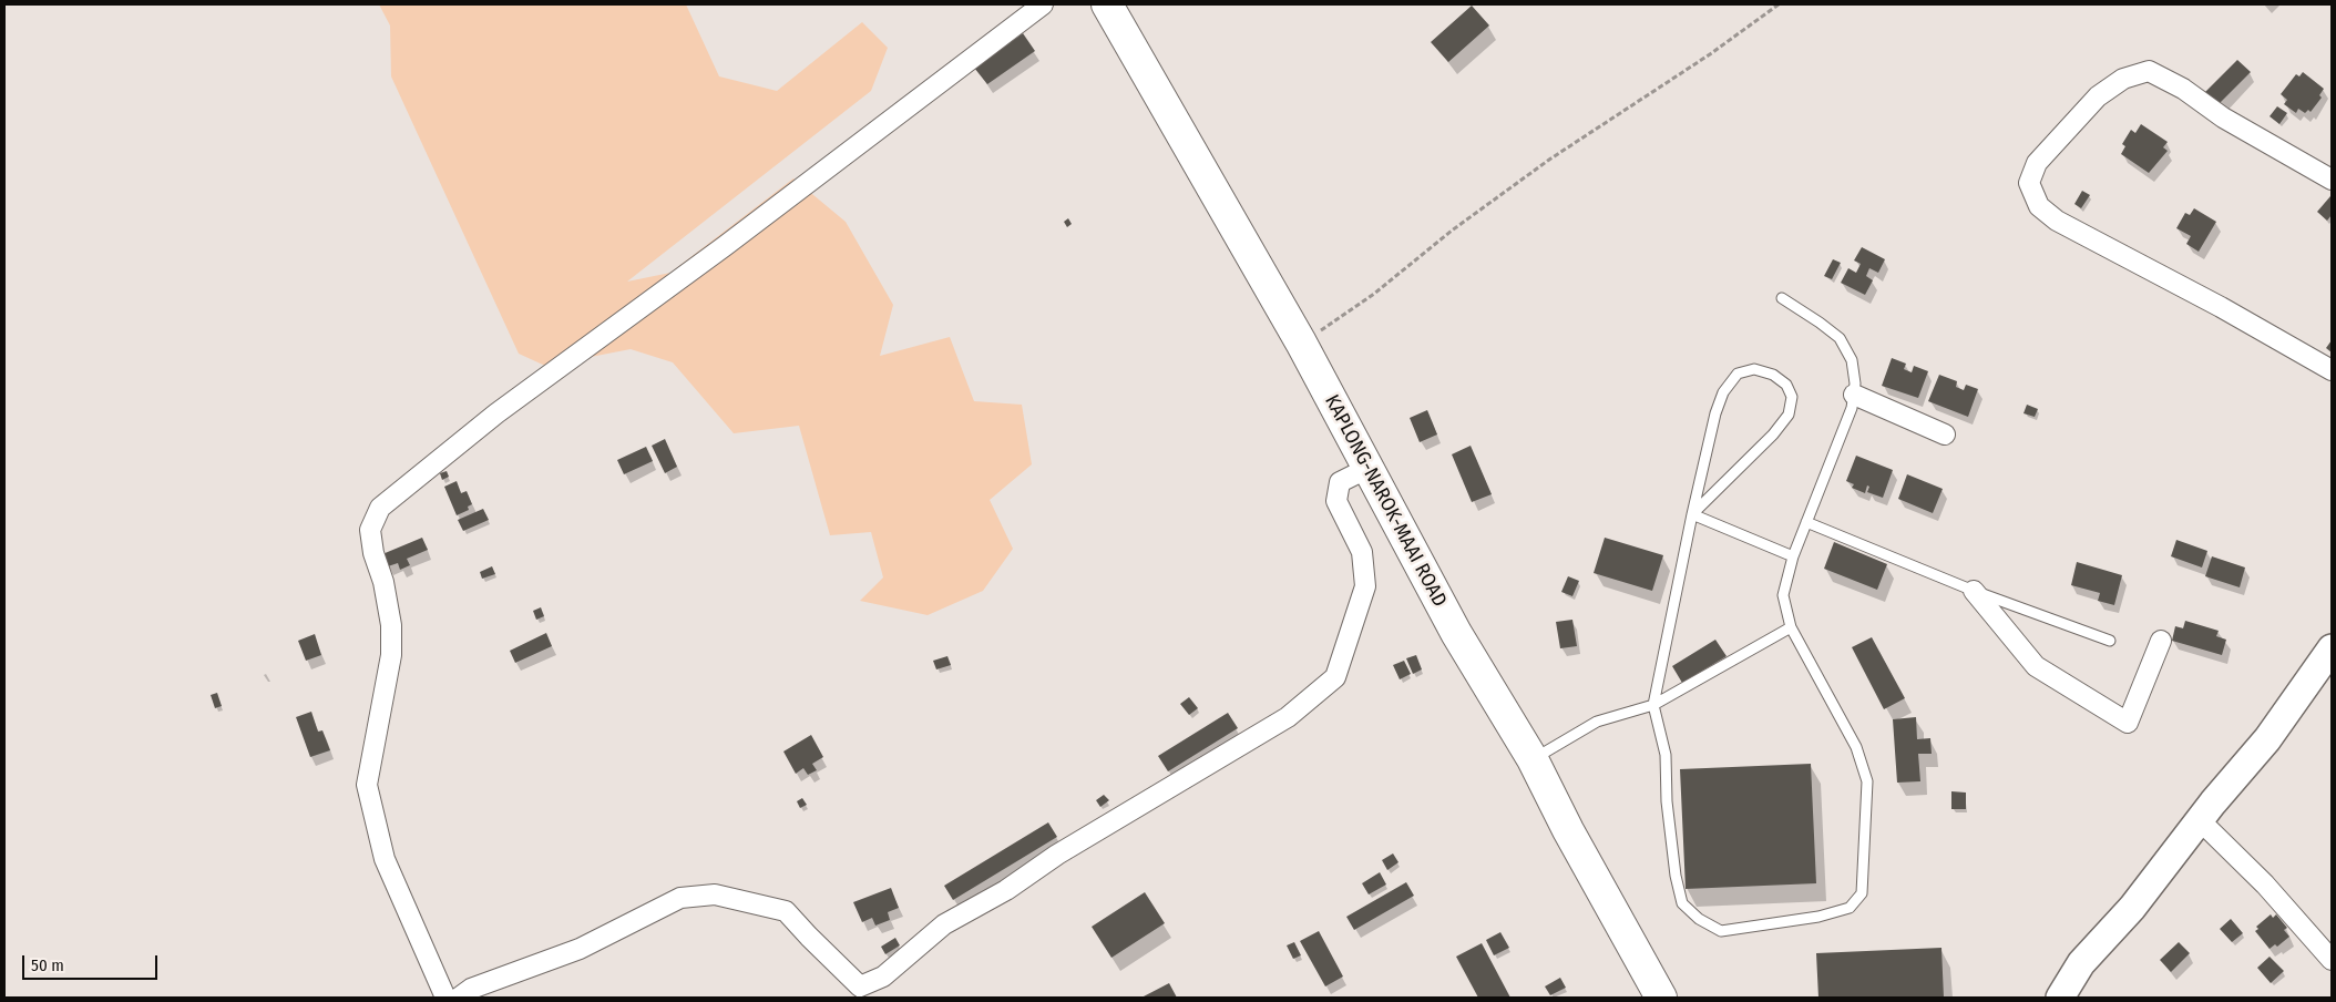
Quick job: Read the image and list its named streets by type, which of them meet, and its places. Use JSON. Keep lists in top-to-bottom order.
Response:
{
  "streets": {
    "highway": ["KAPLONG-NAROK-MAAI ROAD"]
  },
  "scale_bar": "50 m"
}
